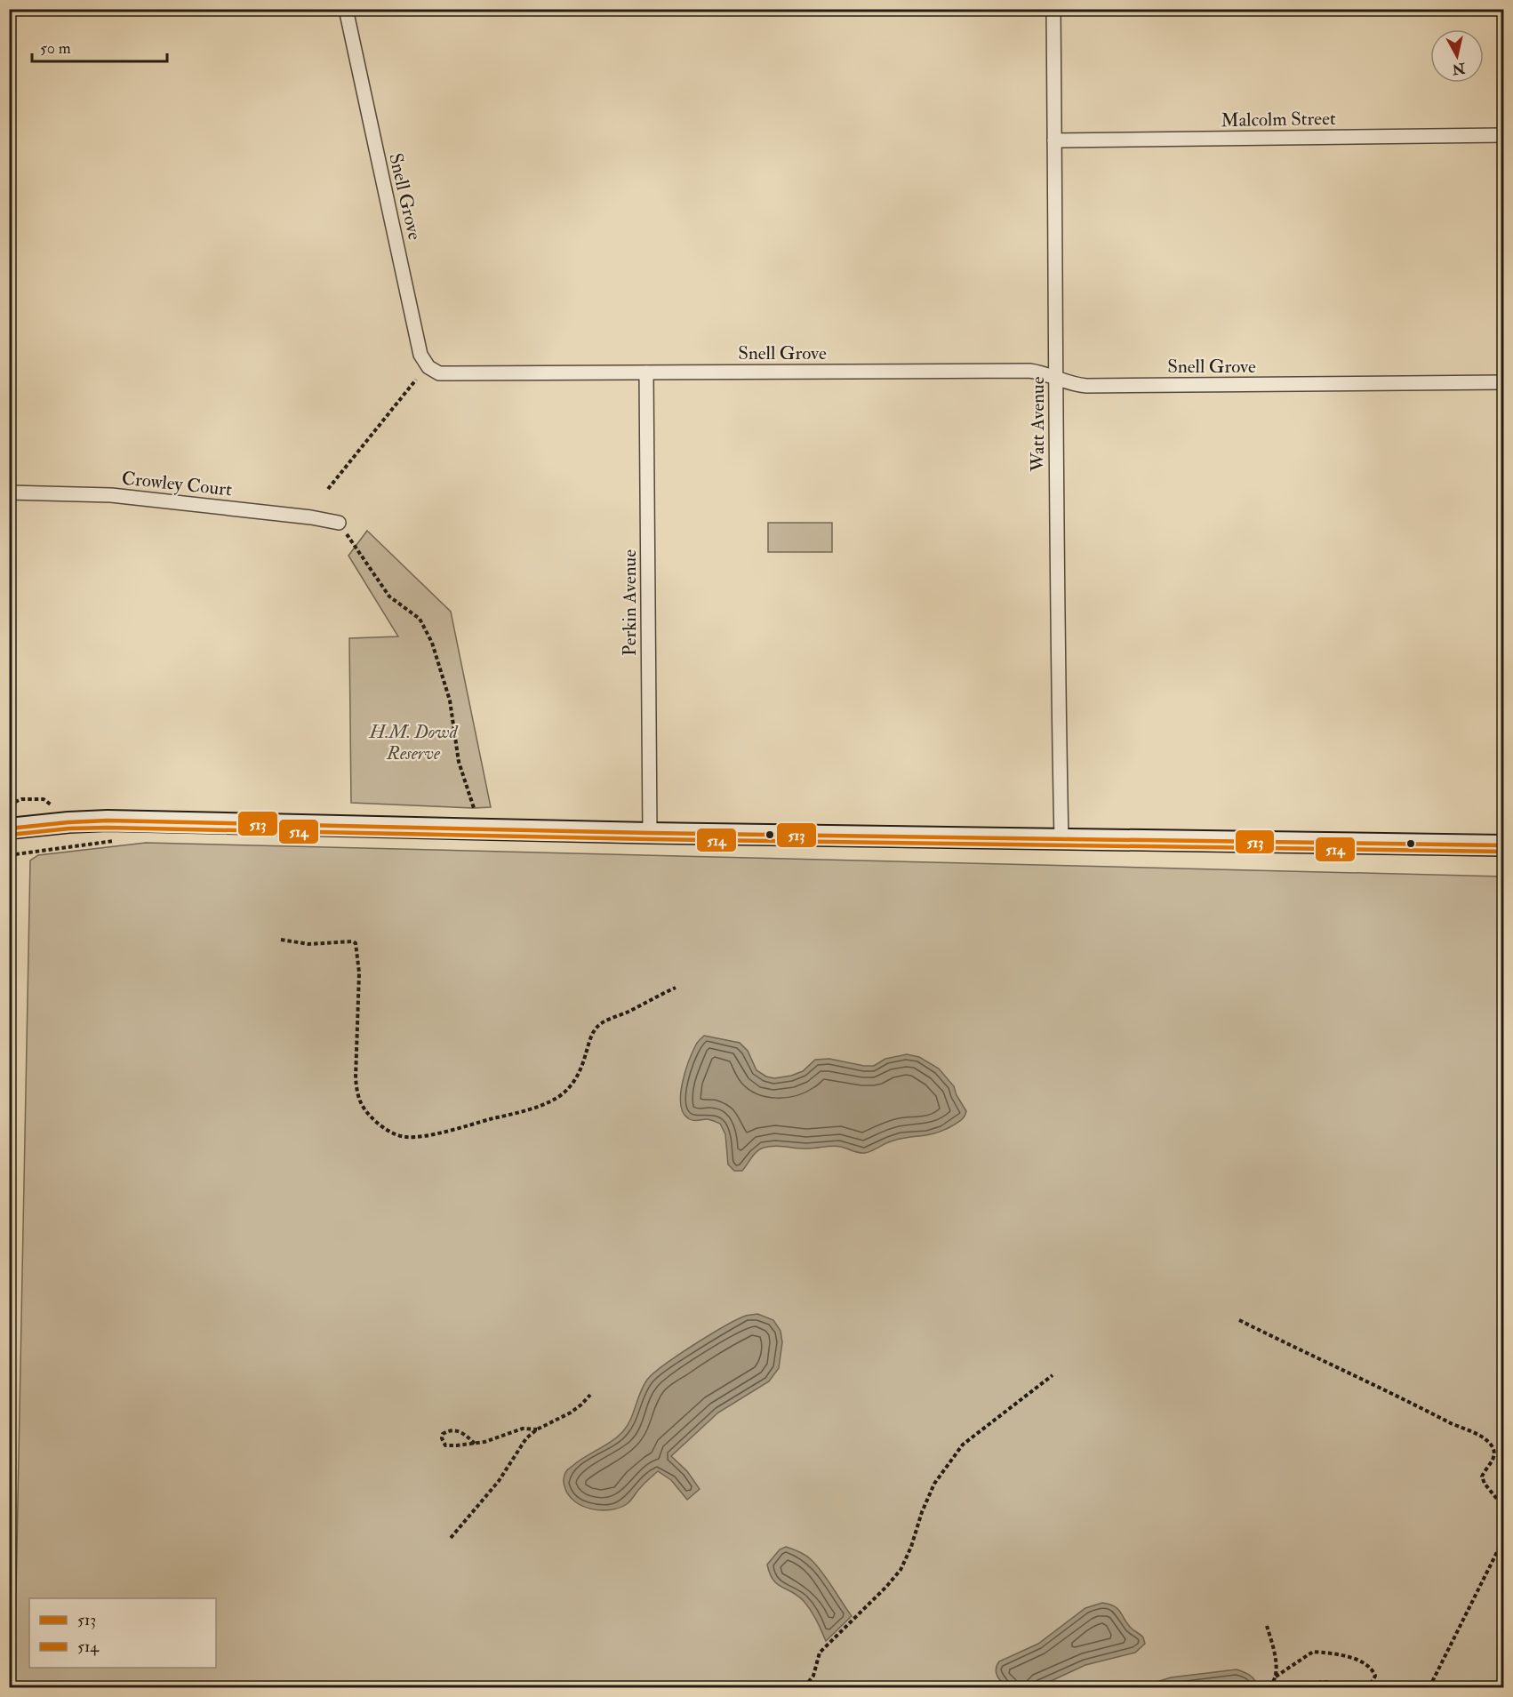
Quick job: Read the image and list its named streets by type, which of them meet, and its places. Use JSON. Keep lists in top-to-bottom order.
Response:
{
  "streets": {
    "street": [
      "Malcolm Street",
      "Snell Grove",
      "Watt Avenue",
      "Crowley Court",
      "Perkin Avenue"
    ]
  },
  "crossings": [
    ["Malcolm Street", "Watt Avenue"],
    ["Snell Grove", "Watt Avenue"],
    ["Snell Grove", "Perkin Avenue"]
  ],
  "parks": ["H.M. Dowd Reserve"],
  "lines": ["transit line 513", "transit line 514"],
  "legend": ["513", "514"],
  "scale_bar": "50 m",
  "north": "bottom"
}
